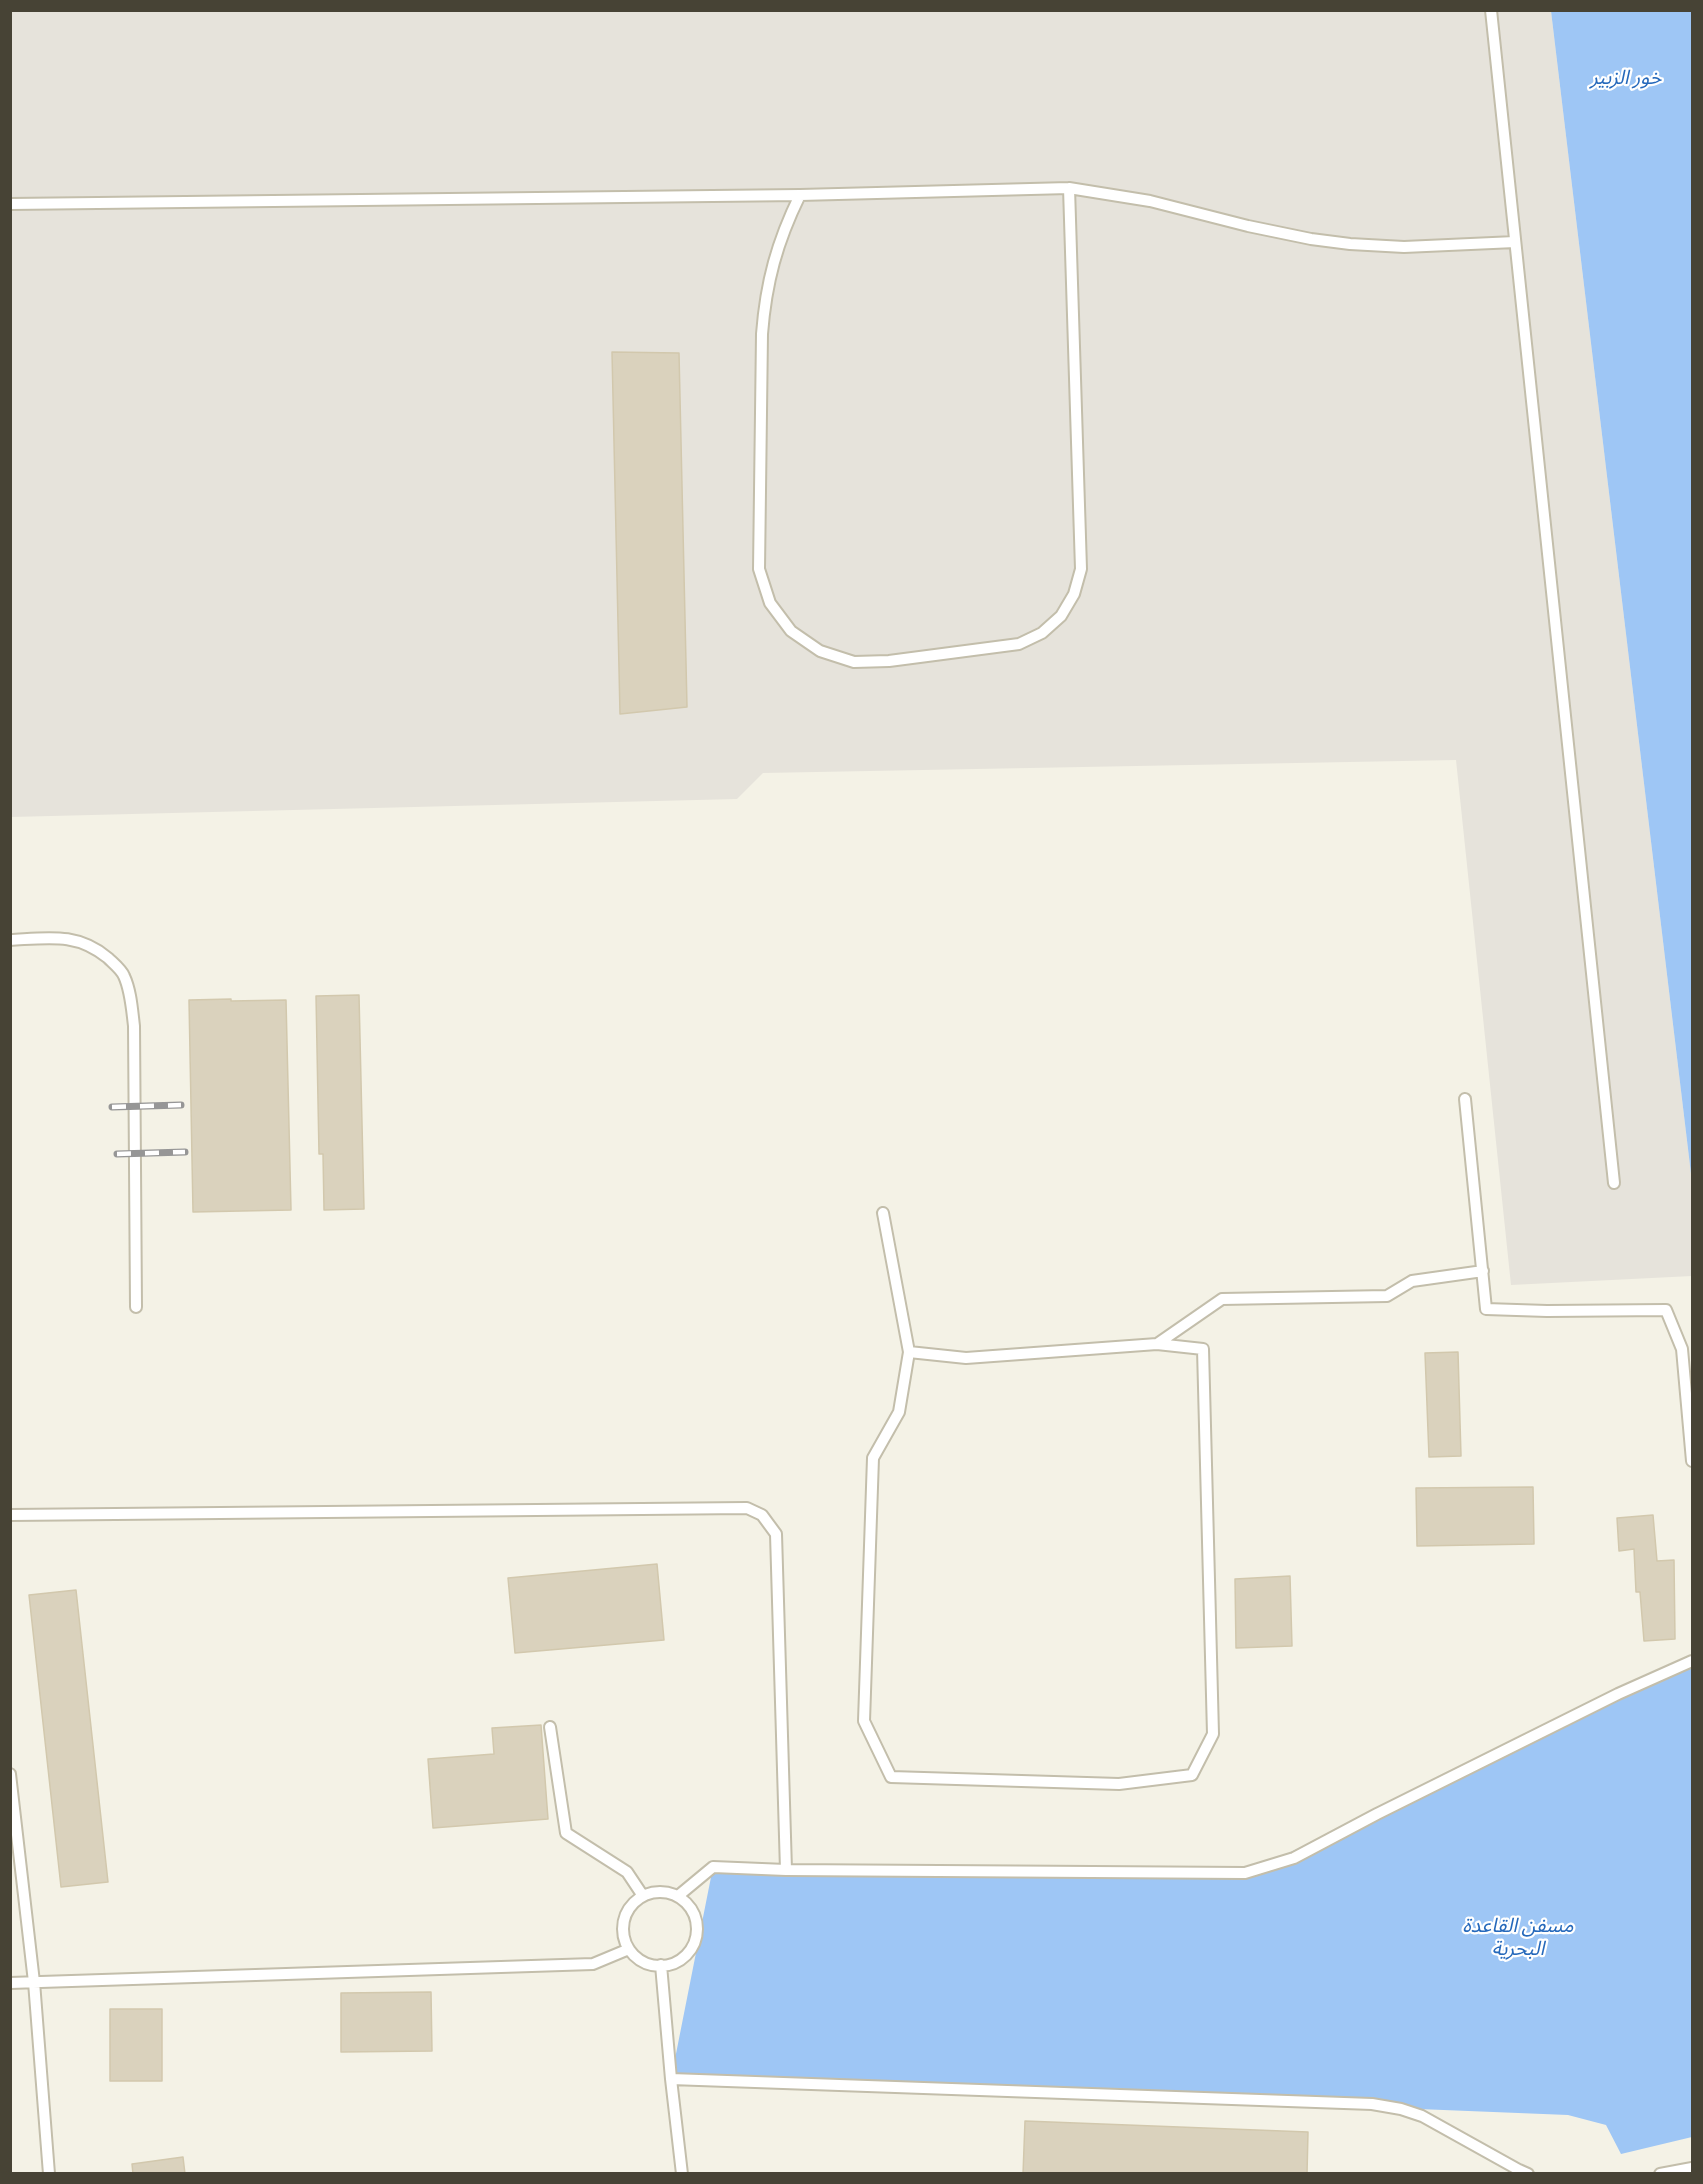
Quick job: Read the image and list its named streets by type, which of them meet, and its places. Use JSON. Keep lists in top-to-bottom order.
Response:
{
  "water": ["خور الزبير", "مسفن القاعدة البحرية"]
}
